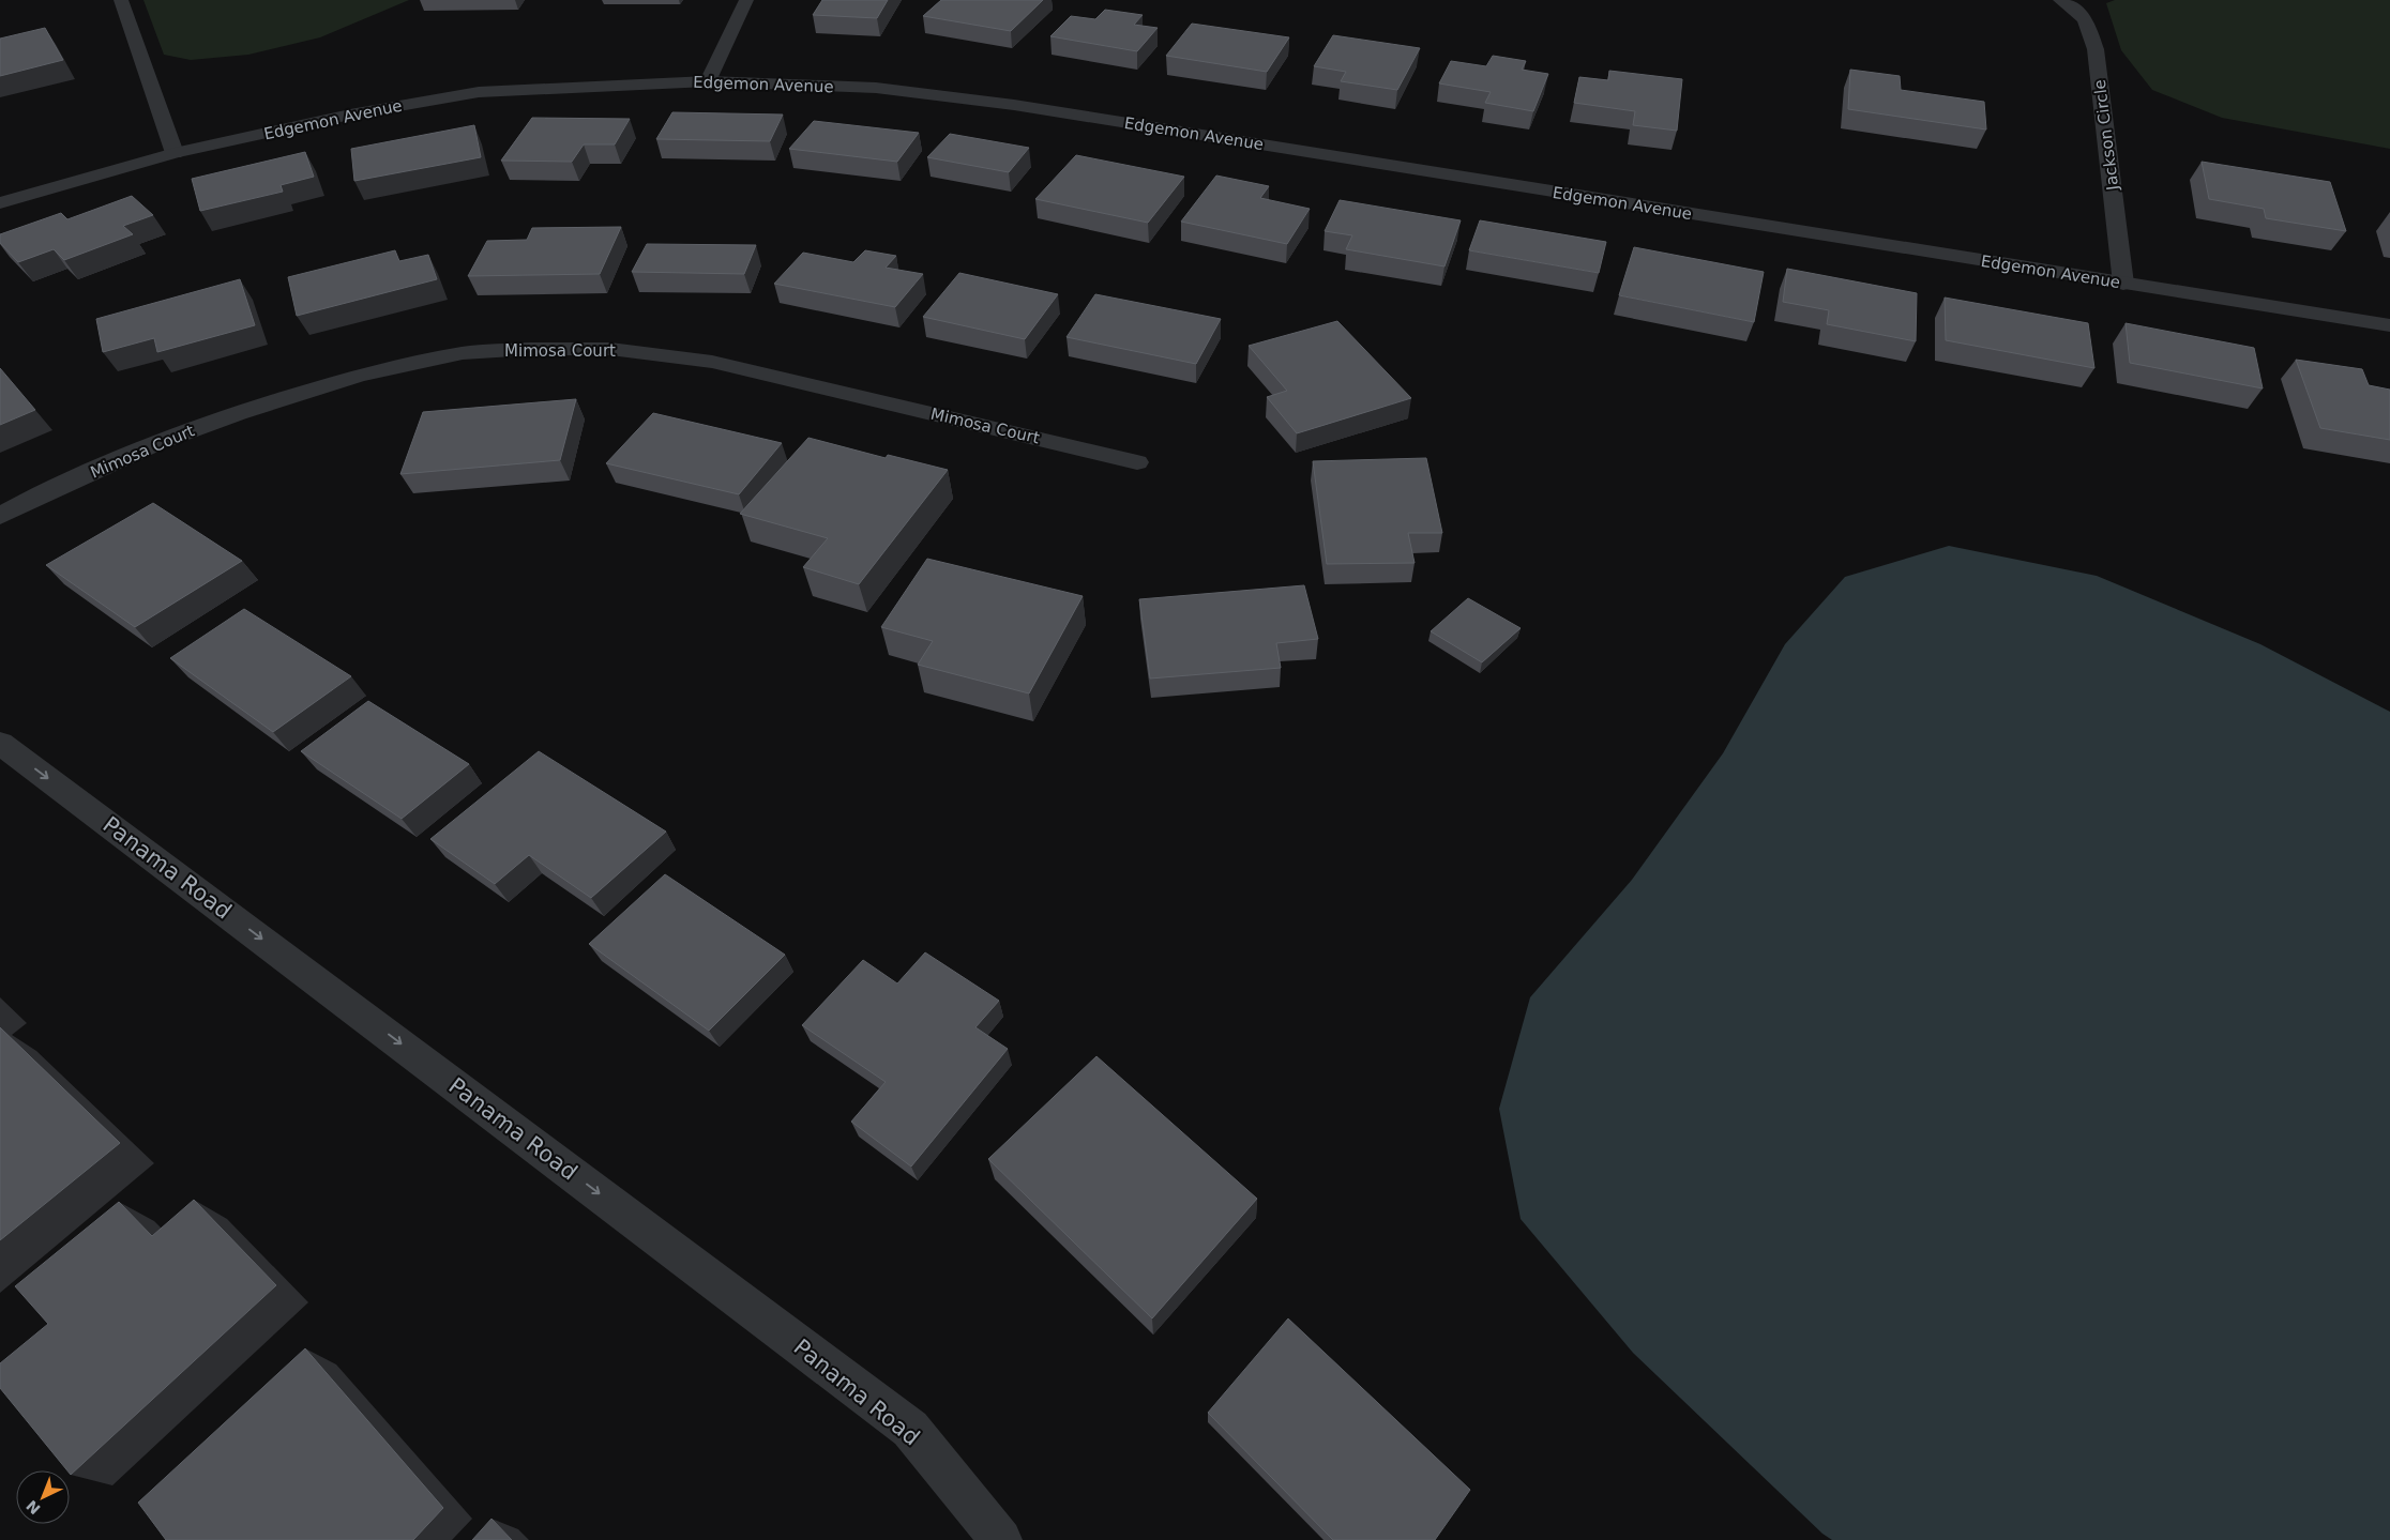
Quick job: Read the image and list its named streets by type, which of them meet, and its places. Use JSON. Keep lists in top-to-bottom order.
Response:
{
  "streets": {
    "street": [
      "Edgemon Avenue",
      "Jackson Circle",
      "Mimosa Court",
      "Panama Road"
    ]
  },
  "crossings": [
    ["Edgemon Avenue", "Jackson Circle"]
  ],
  "one_way": ["Panama Road"],
  "north": "bottom left"
}
